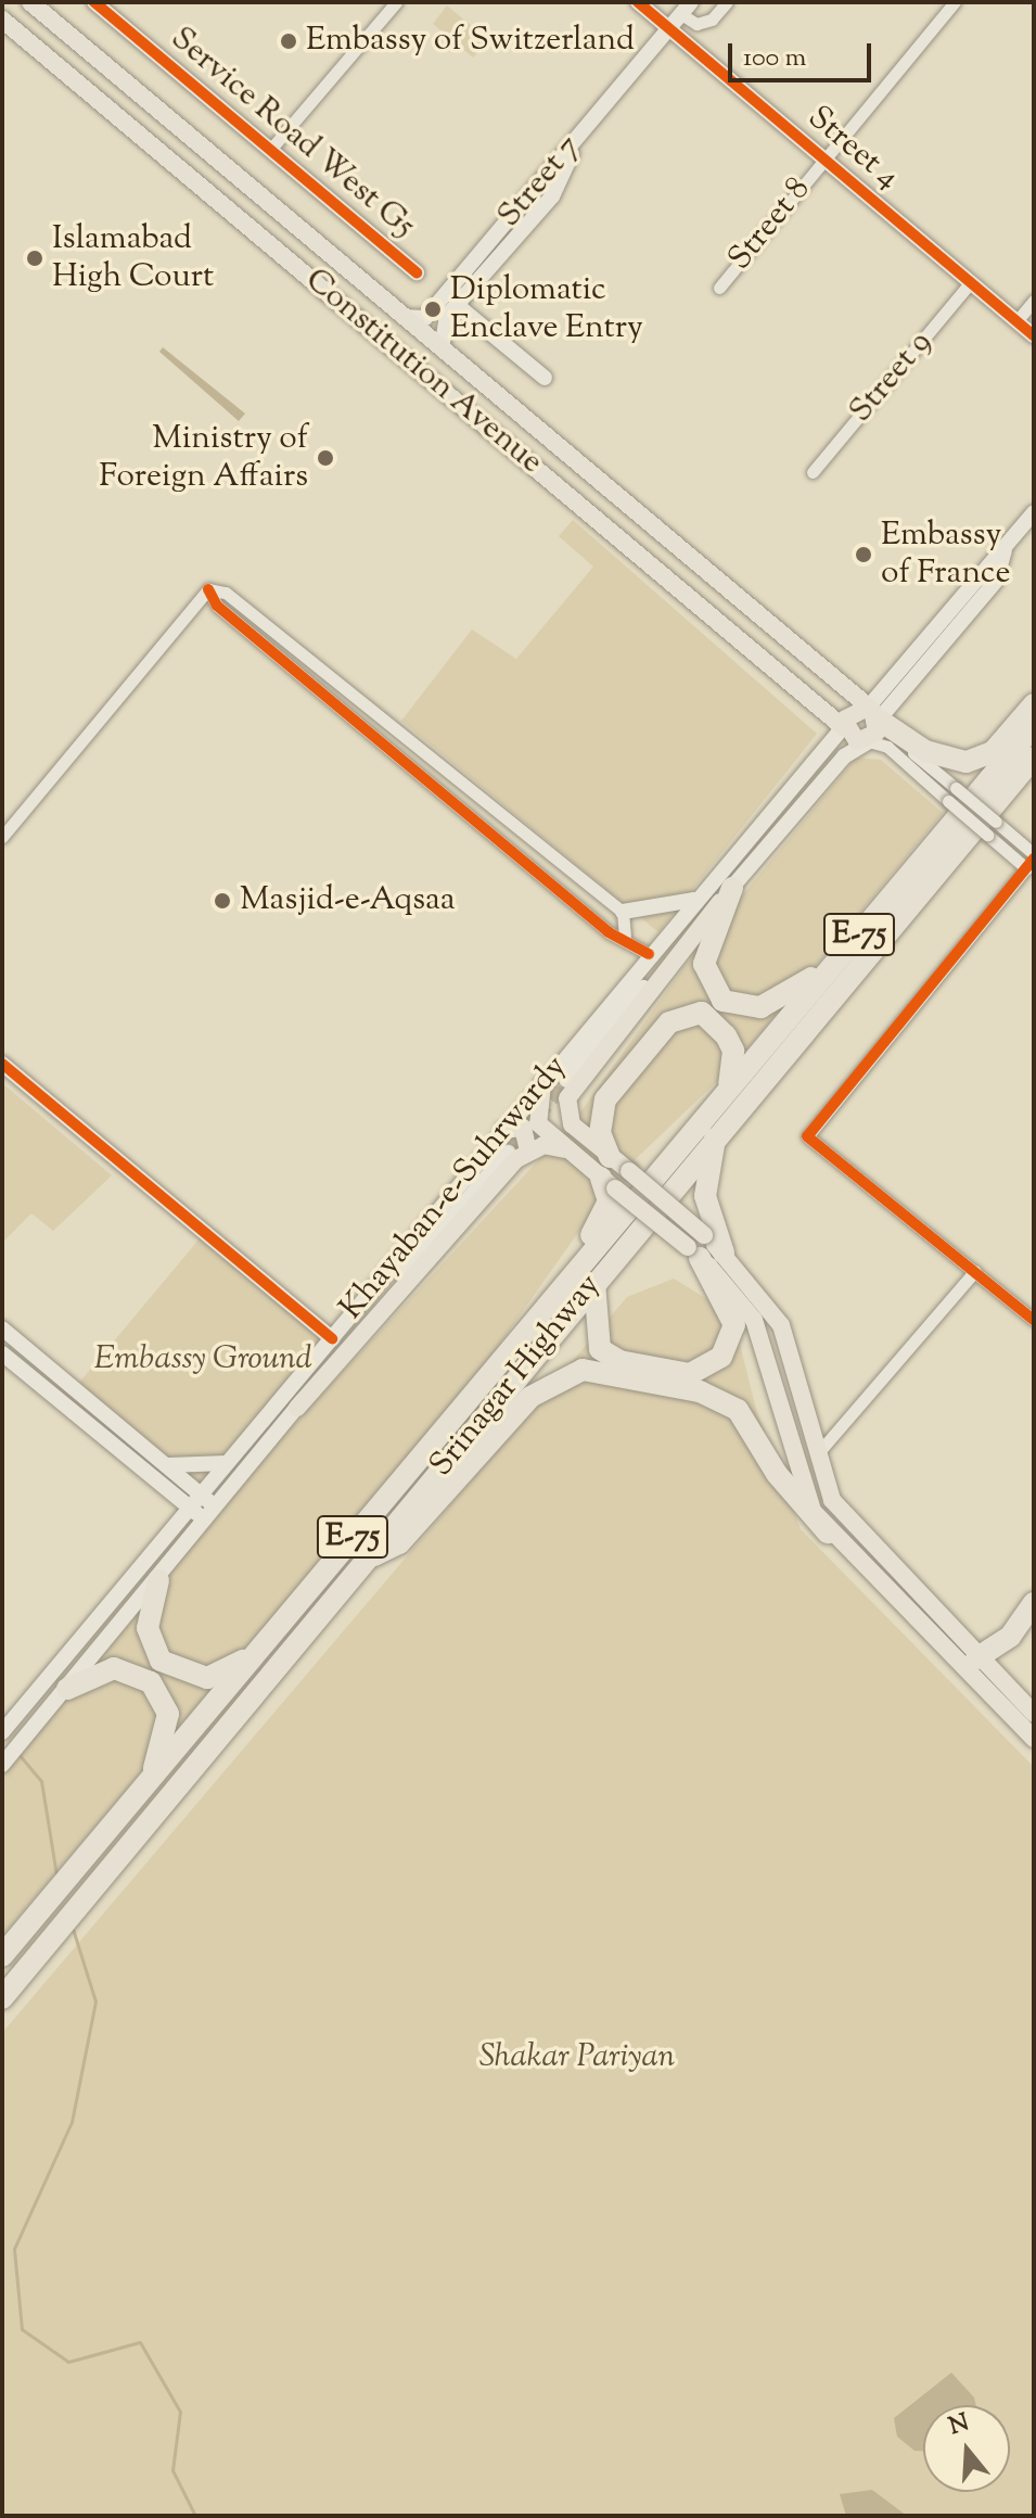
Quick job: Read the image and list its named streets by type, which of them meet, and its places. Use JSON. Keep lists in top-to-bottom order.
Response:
{
  "streets": {
    "highway": ["E-75", "Srinagar Highway"],
    "main road": ["Constitution Avenue", "Khayaban-e-Suhrwardy"],
    "street": [
      "Service Road West G5",
      "Street 4",
      "Street 7",
      "Street 8",
      "Street 9"
    ]
  },
  "crossings": [
    ["Street 4", "Street 7"],
    ["Street 4", "Street 8"],
    ["Street 4", "Street 9"],
    ["Street 7", "Constitution Avenue"],
    ["Constitution Avenue", "Khayaban-e-Suhrwardy"]
  ],
  "parks": ["Embassy Ground", "Shakar Pariyan"],
  "places": [
    "Embassy of Switzerland",
    "Islamabad High Court",
    "Diplomatic Enclave Entry",
    "Ministry of Foreign Affairs",
    "Embassy of France",
    "Masjid-e-Aqsaa"
  ],
  "scale_bar": "100 m",
  "north": "top"
}
